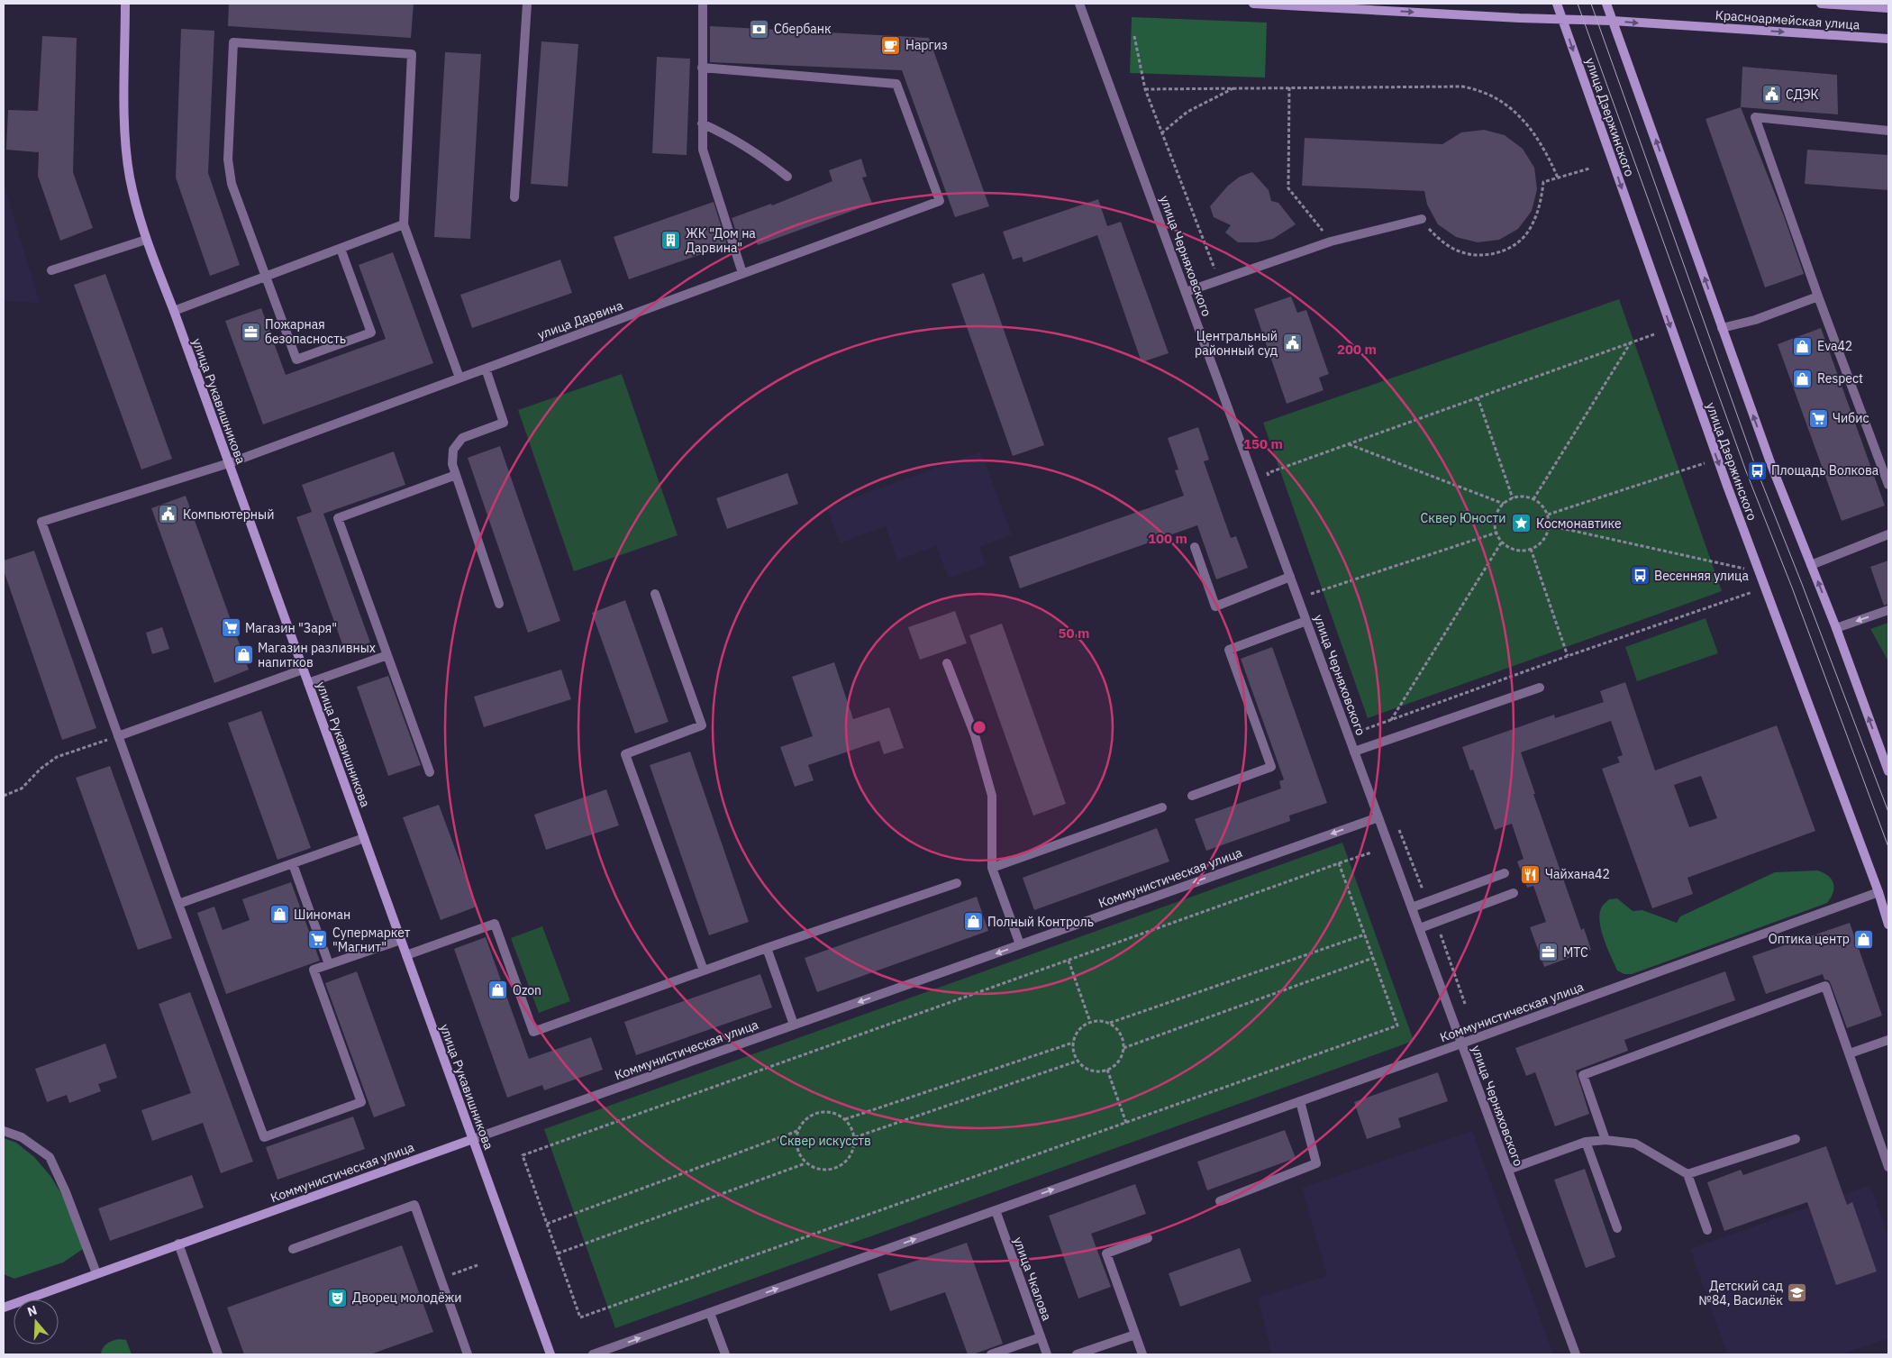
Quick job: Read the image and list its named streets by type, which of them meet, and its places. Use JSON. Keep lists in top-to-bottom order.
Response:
{
  "streets": {
    "street": [
      "Красноармейская улица",
      "улица Дзержинского",
      "улица Черняховского",
      "улица Дарвина",
      "улица Рукавишникова",
      "Коммунистическая улица",
      "улица Чкалова"
    ]
  },
  "crossings": [
    ["Красноармейская улица", "улица Дзержинского"],
    ["улица Дзержинского", "Коммунистическая улица"],
    ["улица Черняховского", "Коммунистическая улица"],
    ["улица Дарвина", "улица Рукавишникова"],
    ["улица Рукавишникова", "Коммунистическая улица"],
    ["Коммунистическая улица", "улица Чкалова"]
  ],
  "one_way": ["Красноармейская улица"],
  "parks": ["Сквер Юности", "Сквер искусств"],
  "places": {
    "bank": ["Сбербанк"],
    "cafe": ["Наргиз"],
    "public building": ["СДЭК", "Центральный районный суд", "Компьютерный"],
    "building": ["ЖК \"Дом на Дарвина\""],
    "office": ["Пожарная безопасность", "МТС"],
    "shop": [
      "Eva42",
      "Respect",
      "Магазин разливных напитков",
      "Шиноман",
      "Полный Контроль",
      "Оптика центр",
      "Ozon"
    ],
    "supermarket": ["Чибис", "Магазин \"Заря\"", "Супермаркет \"Магнит\""],
    "bus stop": ["Площадь Волкова", "Весенняя улица"],
    "place": ["Космонавтике"],
    "restaurant": ["Чайхана42"],
    "school or university": ["Детский сад №84, Василёк"],
    "theatre": ["Дворец молодёжи"]
  },
  "north": "top",
  "rings": [
    "200 m",
    "150 m",
    "100 m",
    "50 m"
  ]
}
